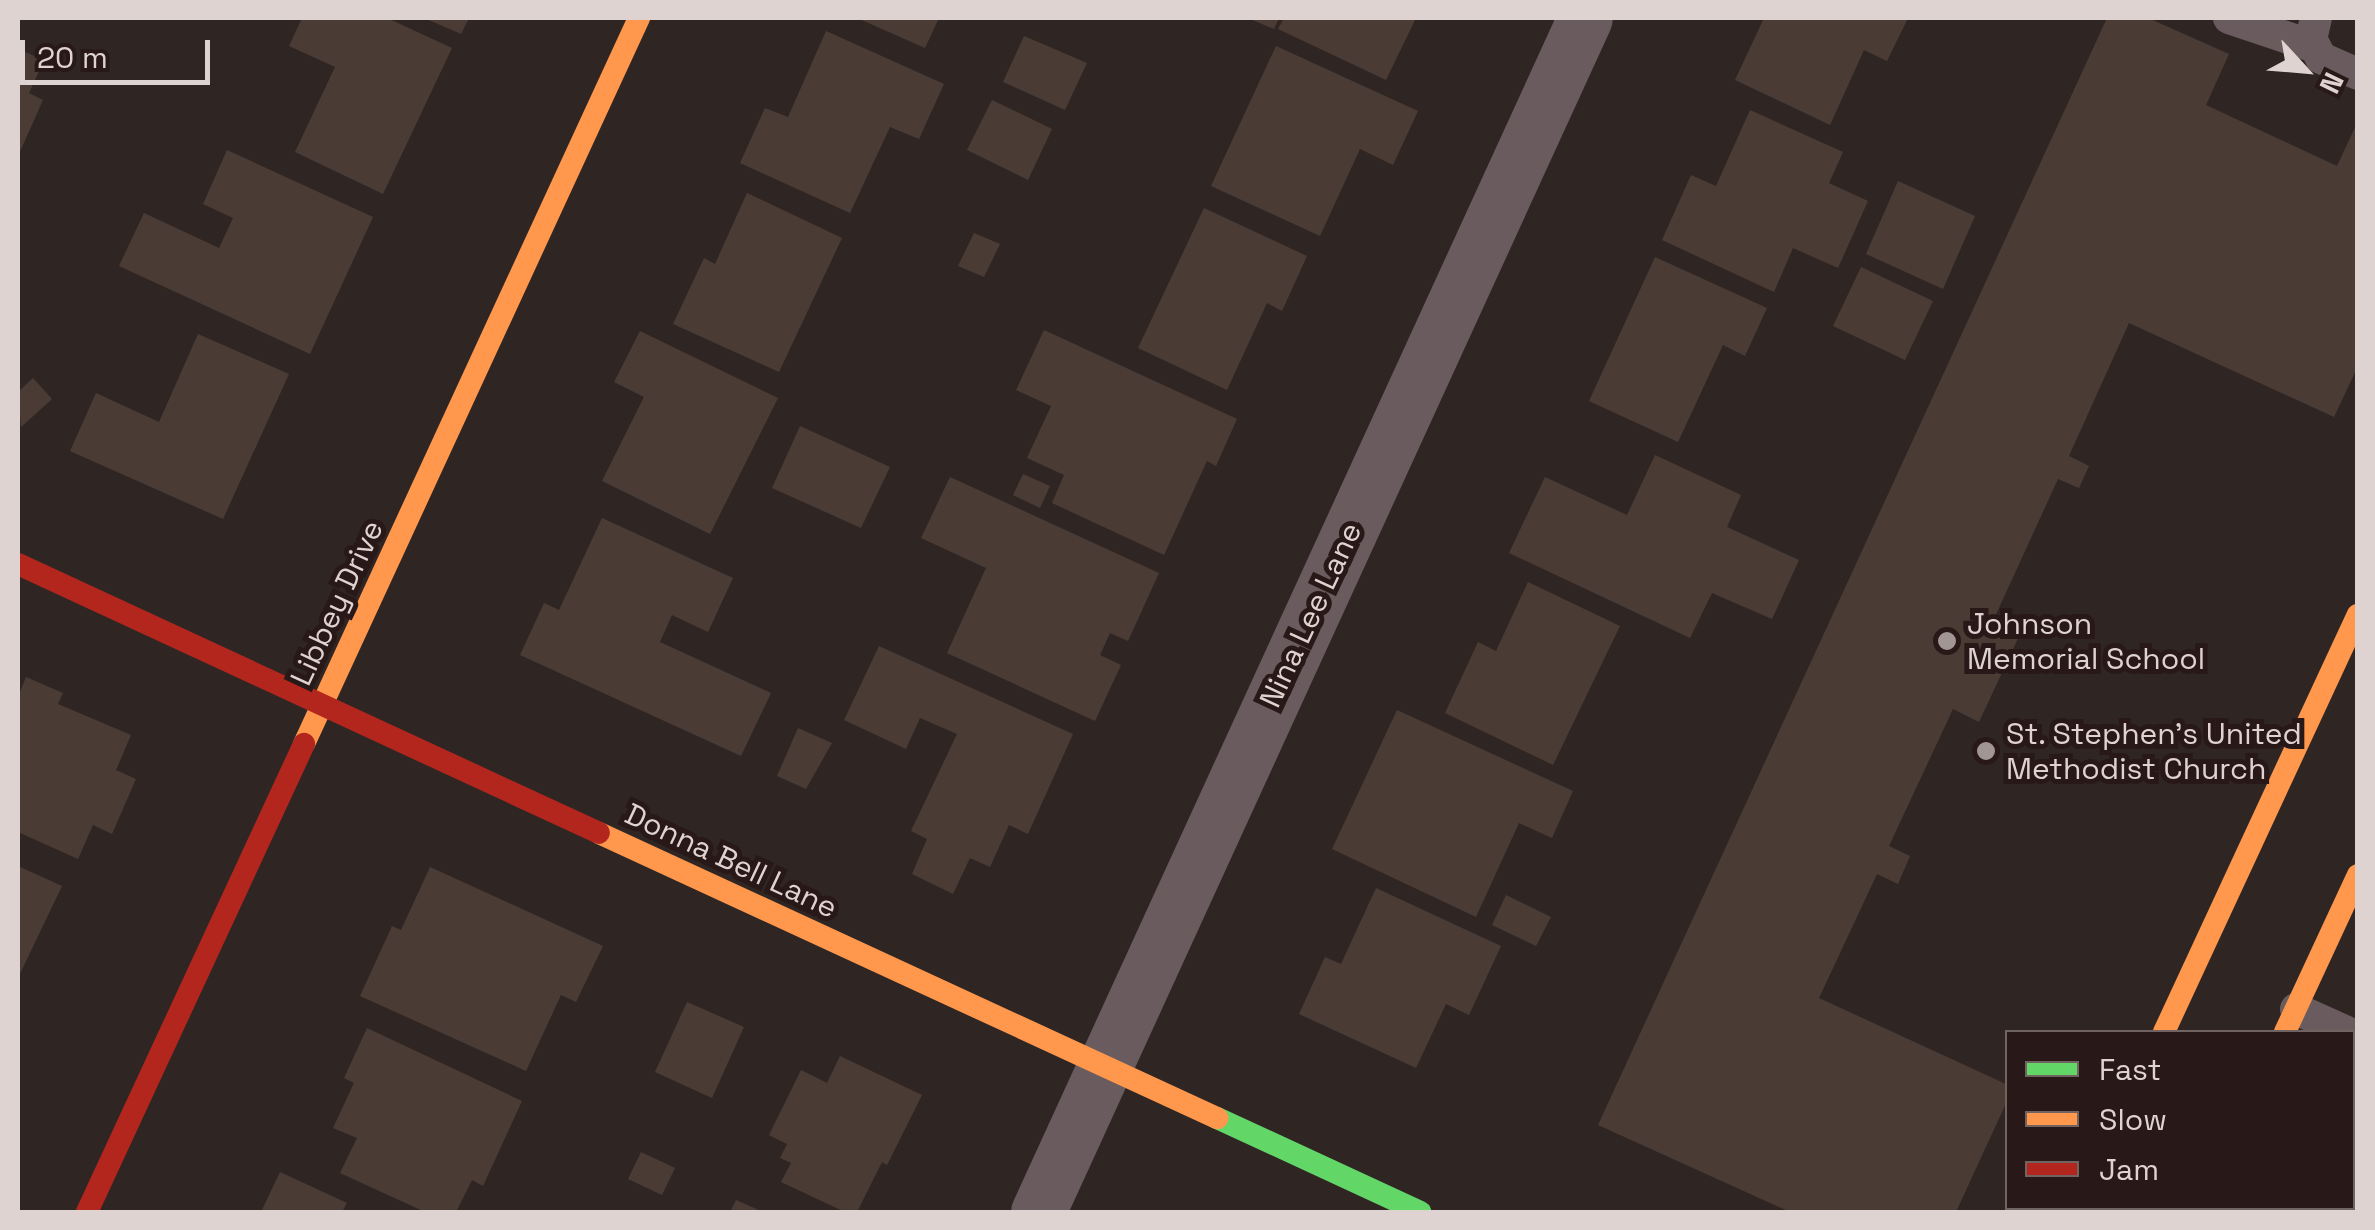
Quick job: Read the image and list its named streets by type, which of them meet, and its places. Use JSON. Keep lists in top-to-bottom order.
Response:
{
  "streets": {
    "street": ["Libbey Drive", "Nina Lee Lane", "Donna Bell Lane"]
  },
  "crossings": [
    ["Libbey Drive", "Donna Bell Lane"],
    ["Nina Lee Lane", "Donna Bell Lane"]
  ],
  "places": ["Johnson Memorial School", "St. Stephen's United Methodist Church"],
  "legend": ["Fast", "Slow", "Jam"],
  "scale_bar": "20 m",
  "north": "bottom right"
}
